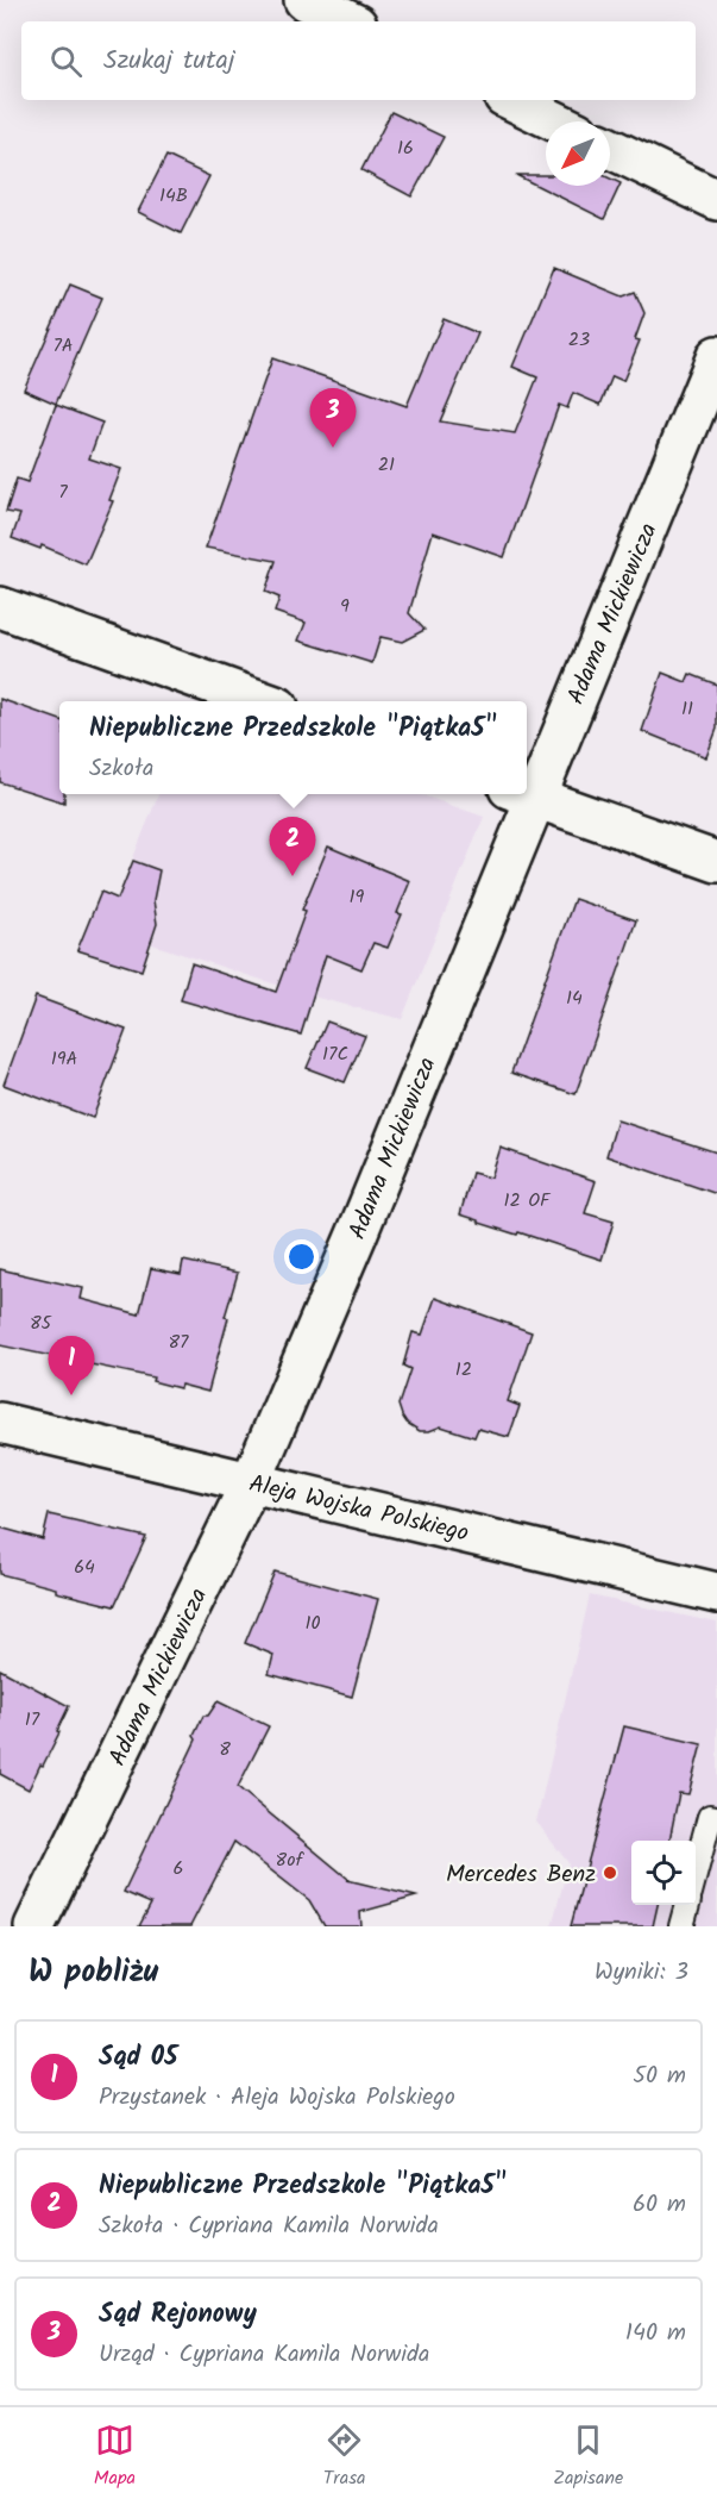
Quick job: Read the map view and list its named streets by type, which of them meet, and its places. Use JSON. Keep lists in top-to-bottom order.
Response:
{
  "streets": {
    "street": ["Adama Mickiewicza", "Aleja Wojska Polskiego"]
  },
  "crossings": [
    ["Adama Mickiewicza", "Aleja Wojska Polskiego"]
  ],
  "places": ["Mercedes Benz"],
  "house_numbers": [
    "16",
    "14B",
    "23",
    "7A",
    "21",
    "7",
    "9",
    "11",
    "19",
    "14",
    "17C",
    "19A",
    "12 OF",
    "85",
    "87",
    "12",
    "64",
    "10",
    "17",
    "8",
    "8of",
    "6"
  ],
  "north": "bottom left",
  "page": {
    "search": "Szukaj tutaj",
    "pins": ["3", "2", "1"],
    "popup": ["Niepubliczne Przedszkole \"Piątka5\"", "Szkoła"],
    "heading": ["W pobliżu", "Wyniki: 3"],
    "list": [
      {
        "mark": "1",
        "name": "Sąd 05",
        "note": "Przystanek · Aleja Wojska Polskiego",
        "value": "50 m"
      },
      {
        "mark": "2",
        "name": "Niepubliczne Przedszkole \"Piątka5\"",
        "note": "Szkoła · Cypriana Kamila Norwida",
        "value": "60 m"
      },
      {
        "mark": "3",
        "name": "Sąd Rejonowy",
        "note": "Urząd · Cypriana Kamila Norwida",
        "value": "140 m"
      }
    ],
    "nav": ["Mapa", "Trasa", "Zapisane"]
  }
}
